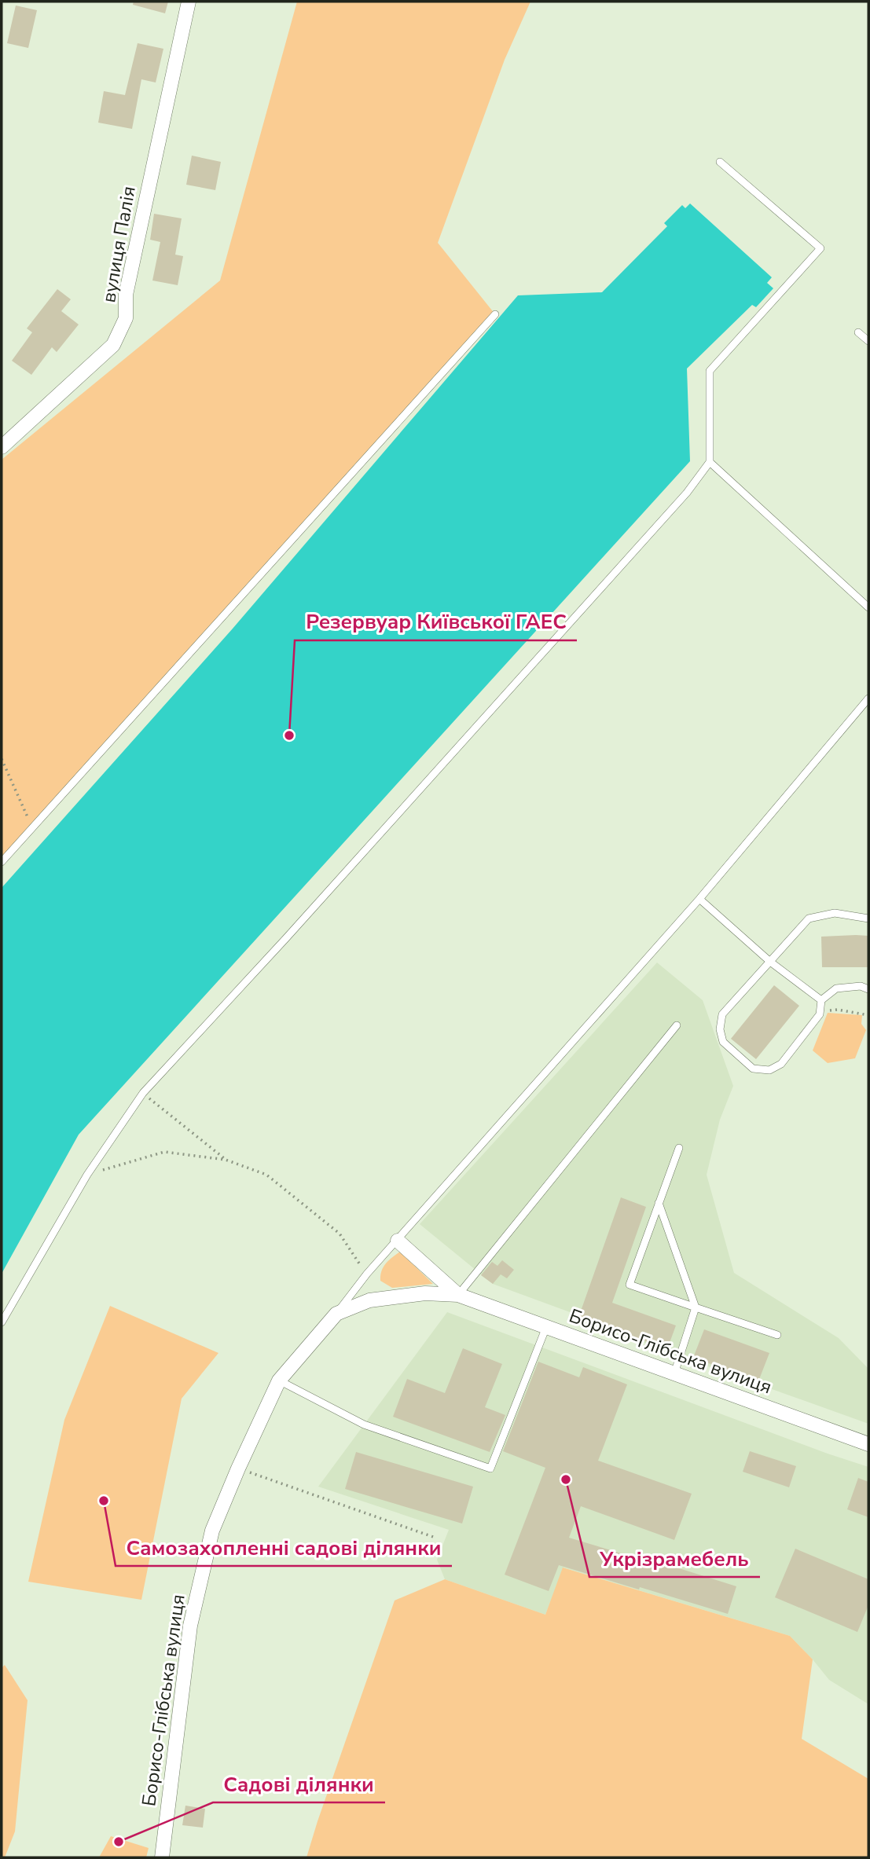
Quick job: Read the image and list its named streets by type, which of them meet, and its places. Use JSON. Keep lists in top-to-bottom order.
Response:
{
  "streets": {
    "street": ["вулиця Палія", "Борисо-Глібська вулиця"]
  },
  "places": [
    "Резервуар Київської ГАЕС",
    "Укрізрамебель",
    "Самозахопленні садові ділянки",
    "Садові ділянки"
  ]
}
